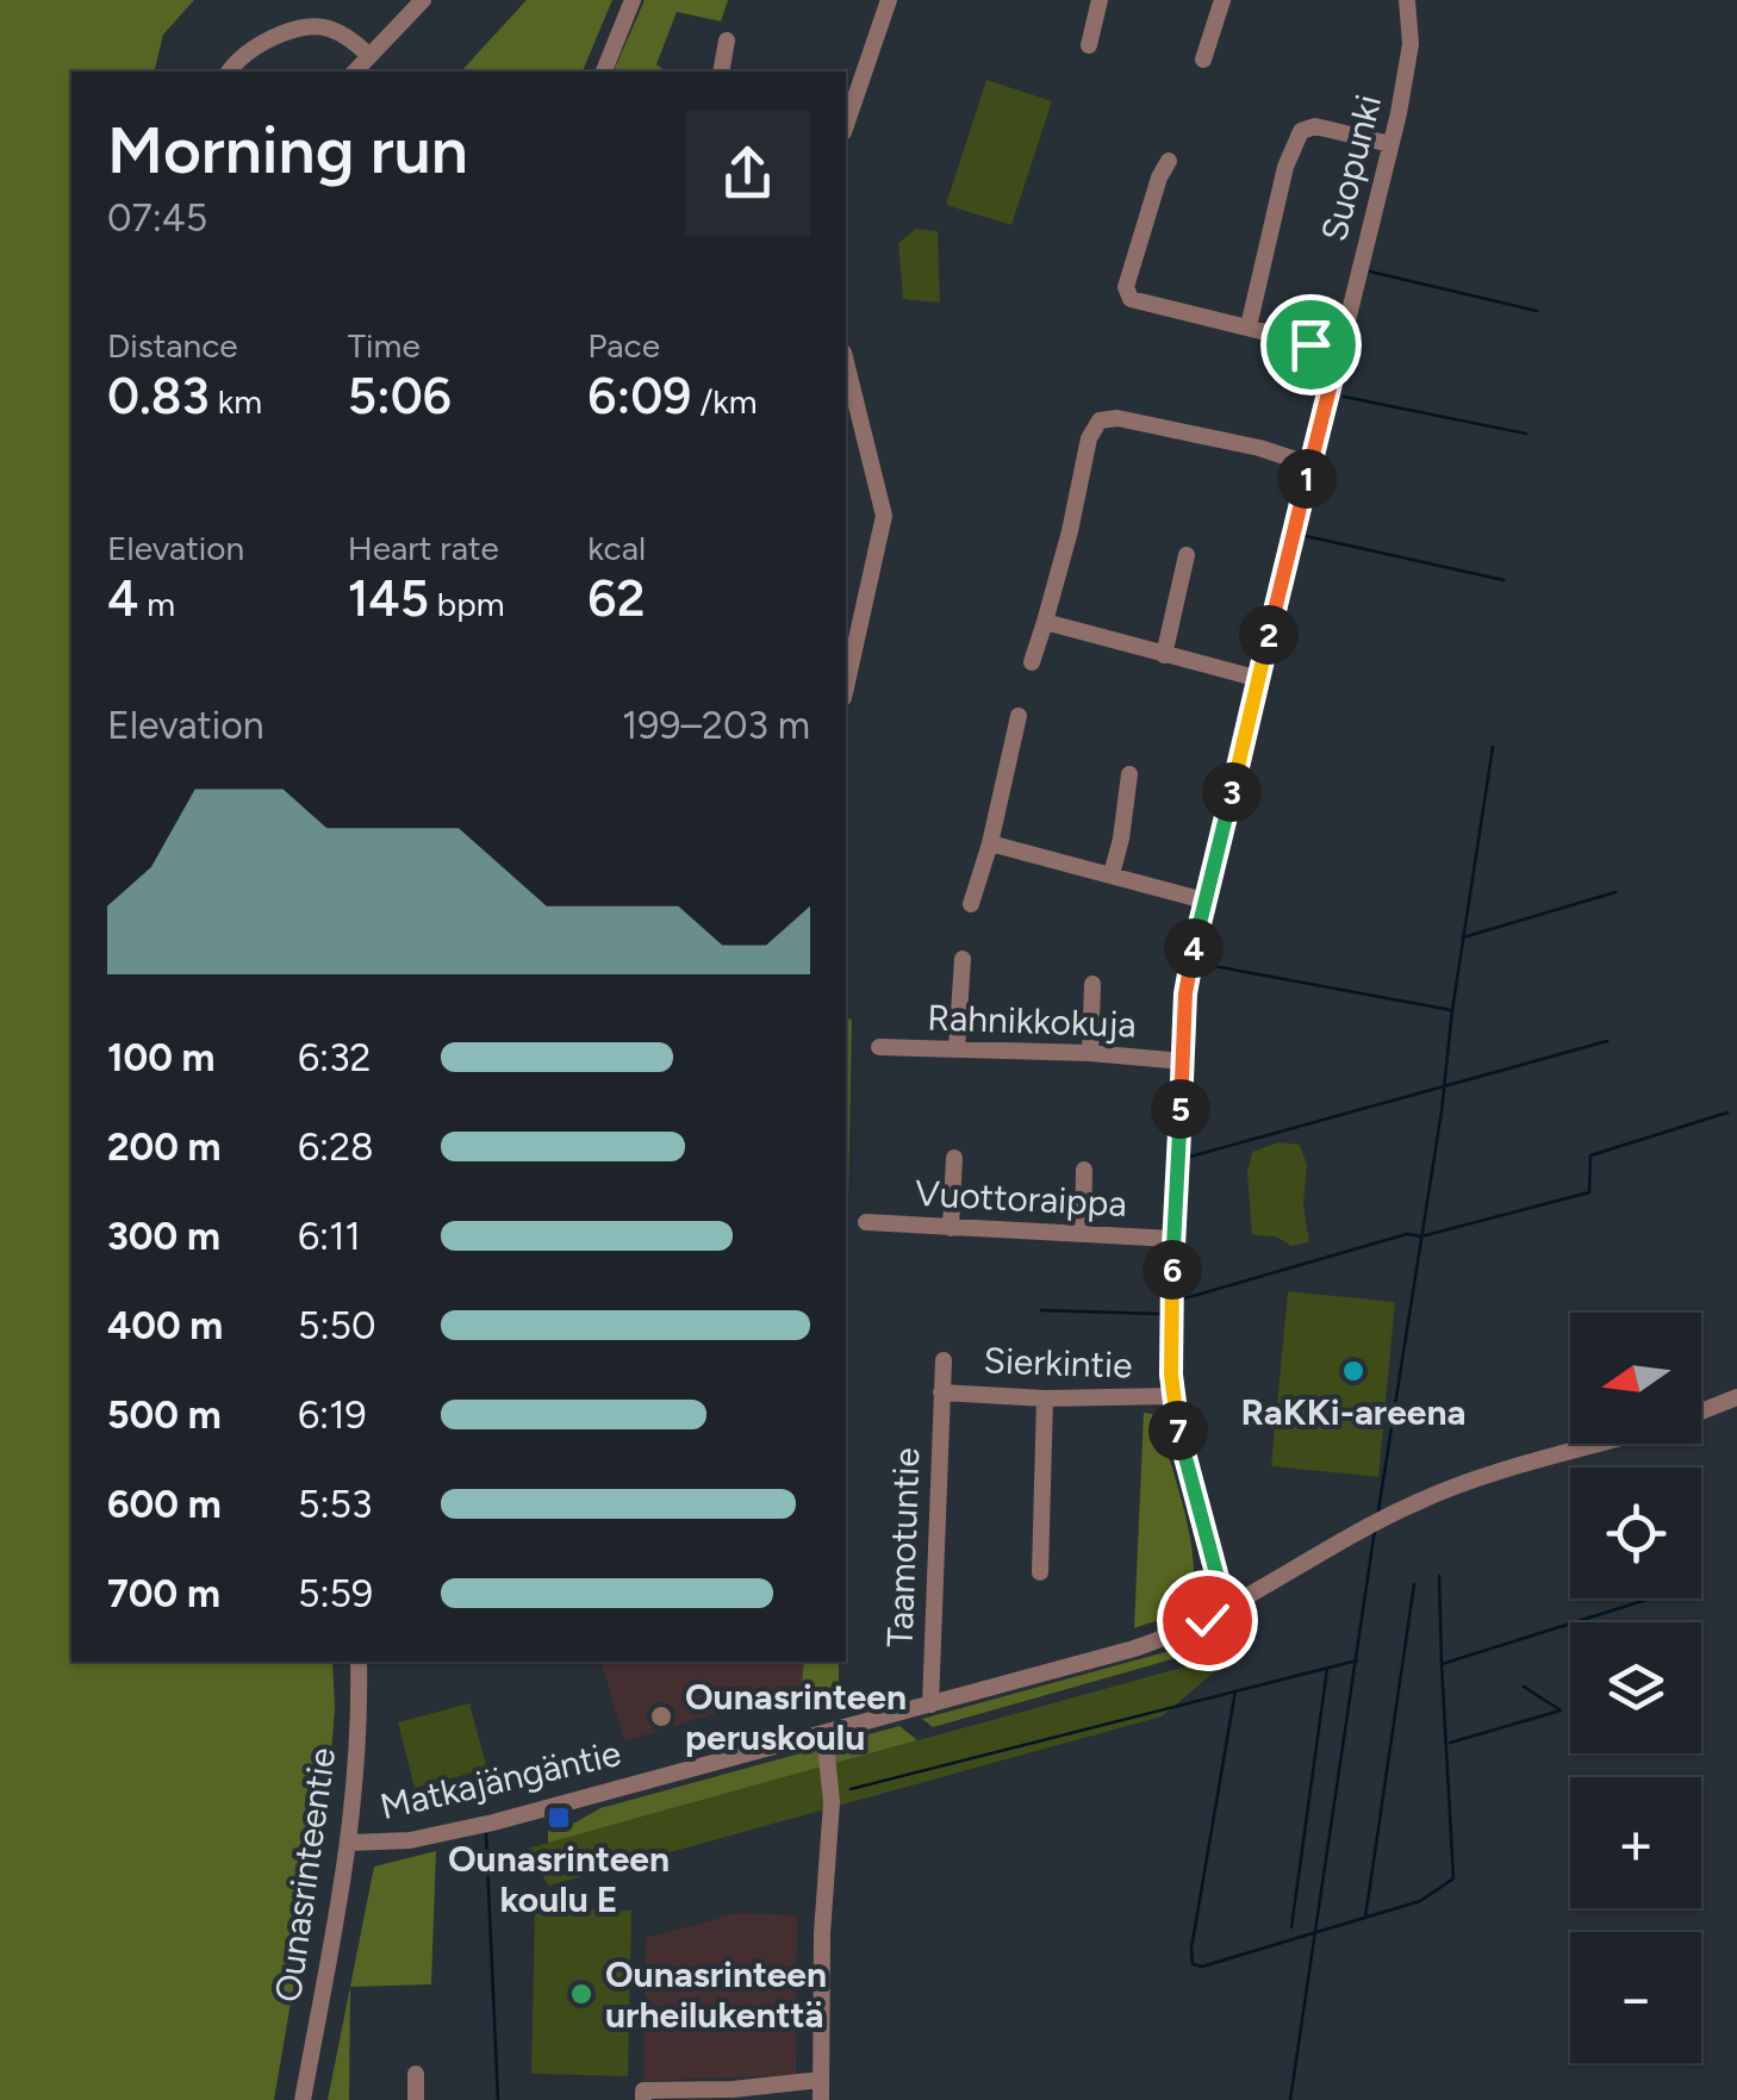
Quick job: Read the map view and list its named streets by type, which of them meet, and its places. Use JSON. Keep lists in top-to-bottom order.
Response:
{
  "streets": {
    "street": [
      "Suopunki",
      "Rahnikkokuja",
      "Vuottoraippa",
      "Sierkintie",
      "Taamotuntie",
      "Matkajängäntie",
      "Ounasrinteentie"
    ]
  },
  "crossings": [
    ["Suopunki", "Rahnikkokuja"],
    ["Suopunki", "Vuottoraippa"],
    ["Suopunki", "Sierkintie"],
    ["Suopunki", "Matkajängäntie"],
    ["Sierkintie", "Taamotuntie"],
    ["Taamotuntie", "Matkajängäntie"],
    ["Matkajängäntie", "Ounasrinteentie"]
  ],
  "places": {
    "other": ["RaKKi-areena", "Ounasrinteen peruskoulu", "Ounasrinteen urheilukenttä"],
    "transit": ["Ounasrinteen koulu E"]
  },
  "north": "left",
  "page": {
    "heading": ["Morning run", "07:45"],
    "stats": [
      ["Distance", "0.83 km"],
      ["Time", "5:06"],
      ["Pace", "6:09 /km"],
      ["Elevation", "4 m"],
      ["Heart rate", "145 bpm"],
      ["kcal", "62"]
    ],
    "pins": [
      "1",
      "2",
      "3",
      "4",
      "5",
      "6",
      "7"
    ],
    "chart": ["Elevation", "199–203 m"],
    "list": [
      {
        "name": "100 m",
        "note": "6:32"
      },
      {
        "name": "200 m",
        "note": "6:28"
      },
      {
        "name": "300 m",
        "note": "6:11"
      },
      {
        "name": "400 m",
        "note": "5:50"
      },
      {
        "name": "500 m",
        "note": "6:19"
      },
      {
        "name": "600 m",
        "note": "5:53"
      },
      {
        "name": "700 m",
        "note": "5:59"
      }
    ],
    "map_buttons": ["+", "−"]
  }
}
